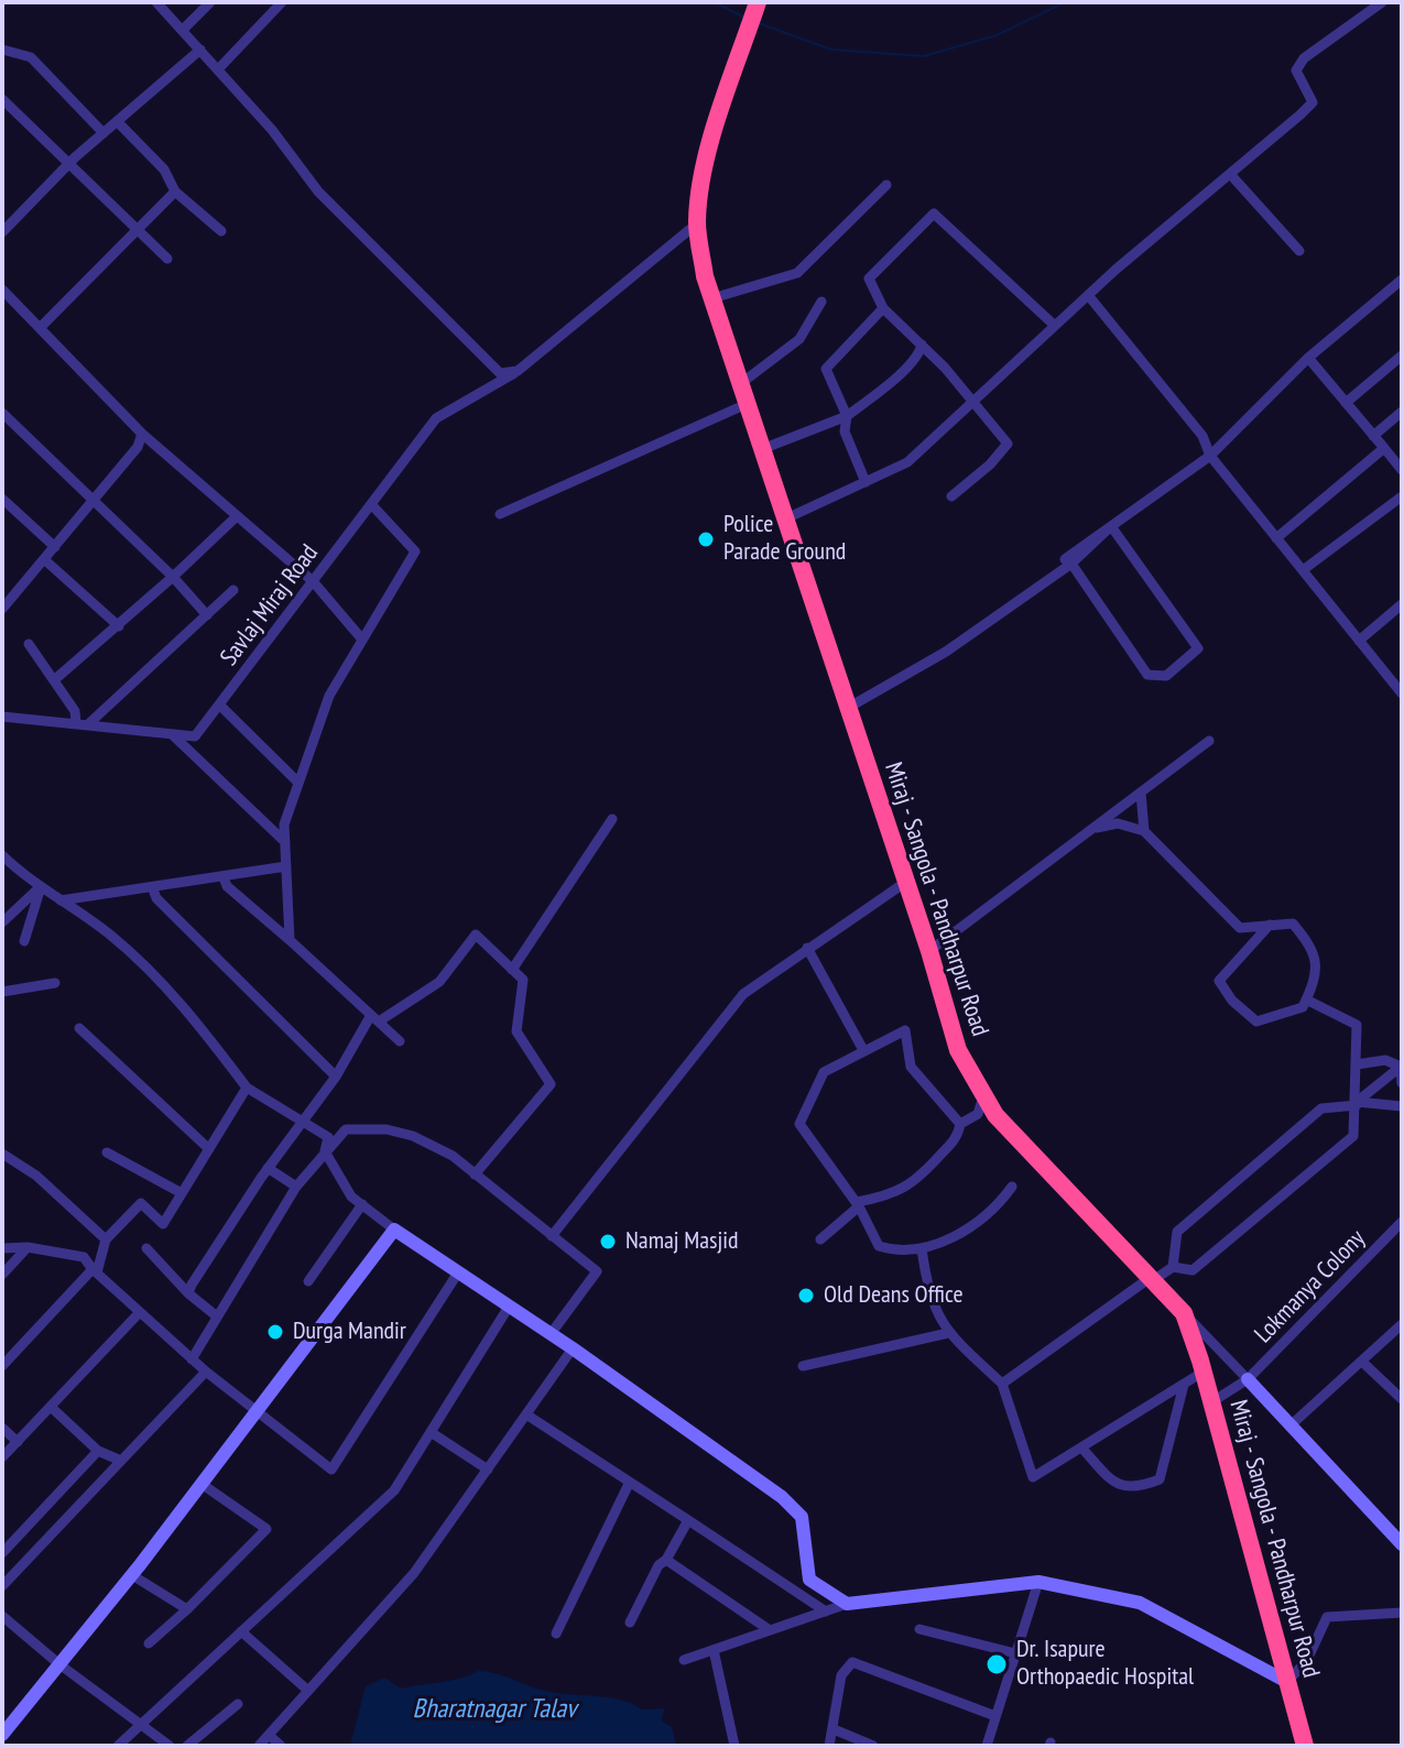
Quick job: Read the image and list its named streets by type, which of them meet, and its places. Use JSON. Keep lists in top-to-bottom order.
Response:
{
  "streets": {
    "highway": ["Miraj - Sangola - Pandharpur Road"],
    "street": ["Savlaj Miraj Road", "Lokmanya Colony"]
  },
  "crossings": [
    ["Savlaj Miraj Road", "Miraj - Sangola - Pandharpur Road"],
    ["Miraj - Sangola - Pandharpur Road", "Lokmanya Colony"]
  ],
  "water": ["Bharatnagar Talav"],
  "places": [
    "Police Parade Ground",
    "Namaj Masjid",
    "Old Deans Office",
    "Durga Mandir",
    "Dr. Isapure Orthopaedic Hospital"
  ]
}
